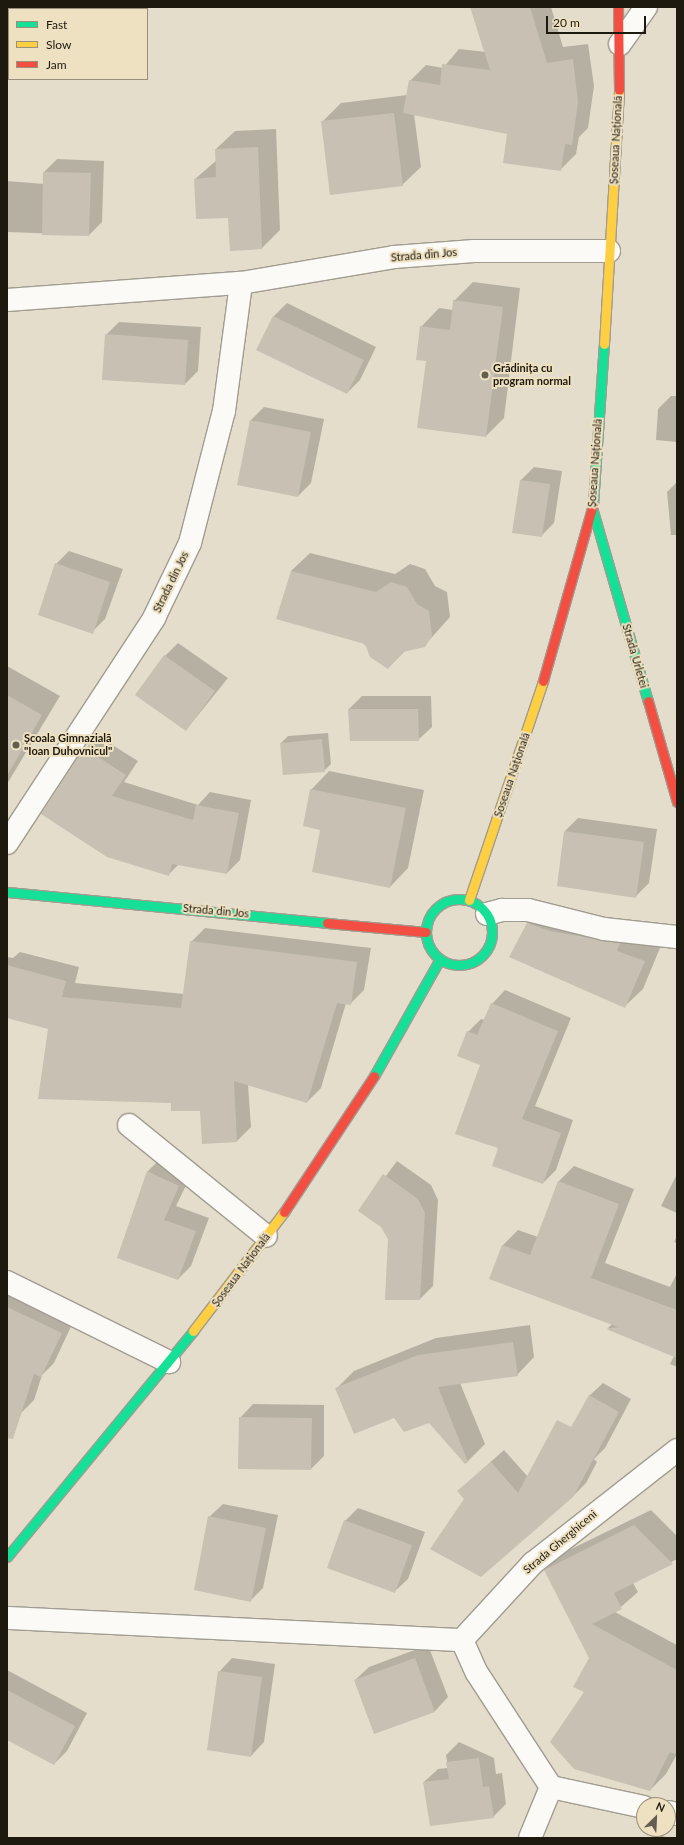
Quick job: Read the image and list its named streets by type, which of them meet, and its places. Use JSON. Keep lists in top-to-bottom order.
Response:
{
  "streets": {
    "street": [
      "Șoseaua Națională",
      "Strada din Jos",
      "Strada Urletei",
      "Strada Gherghiceni"
    ]
  },
  "crossings": [
    ["Șoseaua Națională", "Strada din Jos"],
    ["Șoseaua Națională", "Strada Urletei"]
  ],
  "places": ["Grădinița cu program normal", "Școala Gimnazială \"Ioan Duhovnicul\""],
  "legend": ["Fast", "Slow", "Jam"],
  "scale_bar": "20 m",
  "north": "top right"
}
